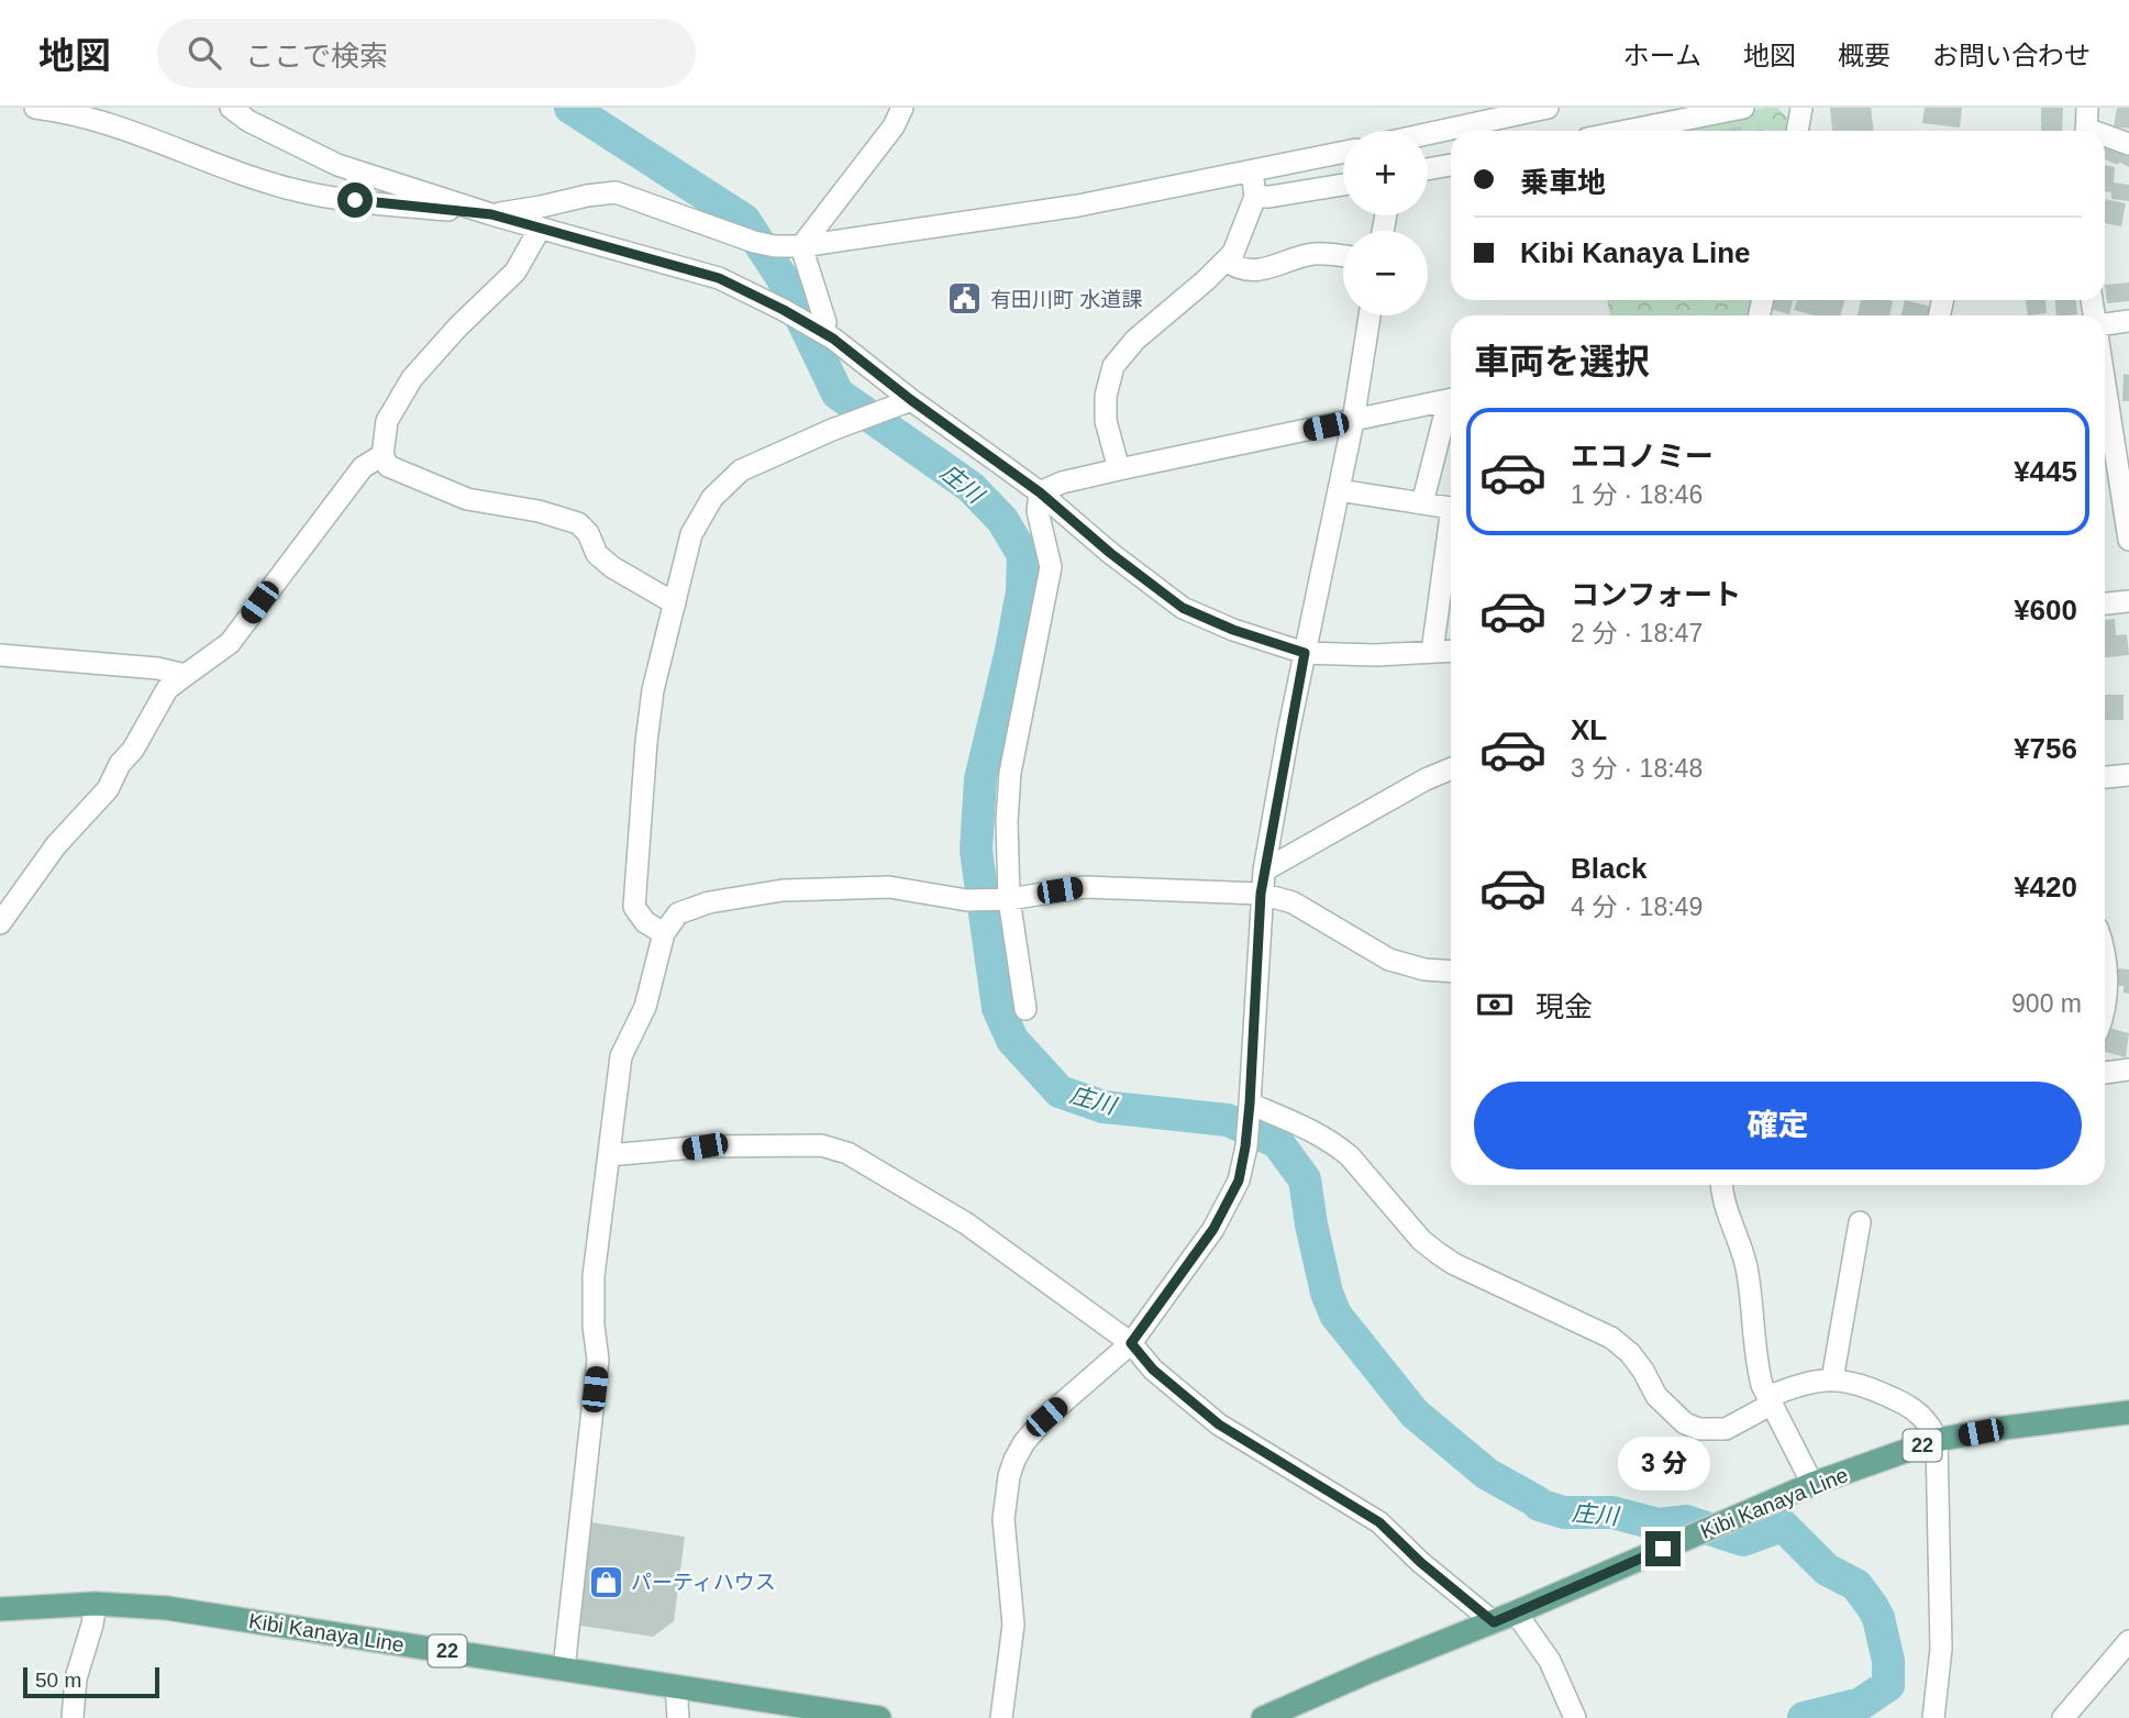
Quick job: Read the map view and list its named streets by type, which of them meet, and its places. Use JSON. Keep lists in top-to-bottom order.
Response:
{
  "streets": {
    "main road": ["22", "Kibi Kanaya Line"]
  },
  "water": ["庄川"],
  "places": {
    "public building": ["有田川町 水道課"],
    "shop": ["パーティハウス"]
  },
  "scale_bar": "50 m",
  "page": {
    "header": "地図",
    "search": "ここで検索",
    "nav": [
      "ホーム",
      "地図",
      "概要",
      "お問い合わせ"
    ],
    "map_buttons": ["+", "−"],
    "banner": ["乗車地", "Kibi Kanaya Line"],
    "heading": "車両を選択",
    "list": [
      {
        "name": "エコノミー",
        "note": "1 分 · 18:46",
        "value": "¥445"
      },
      {
        "name": "コンフォート",
        "note": "2 分 · 18:47",
        "value": "¥600"
      },
      {
        "name": "XL",
        "note": "3 分 · 18:48",
        "value": "¥756"
      },
      {
        "name": "Black",
        "note": "4 分 · 18:49",
        "value": "¥420"
      }
    ],
    "pay": ["現金", "900 m"],
    "buttons": "確定",
    "bubble": "3 分",
    "scale": "50 m"
  }
}
